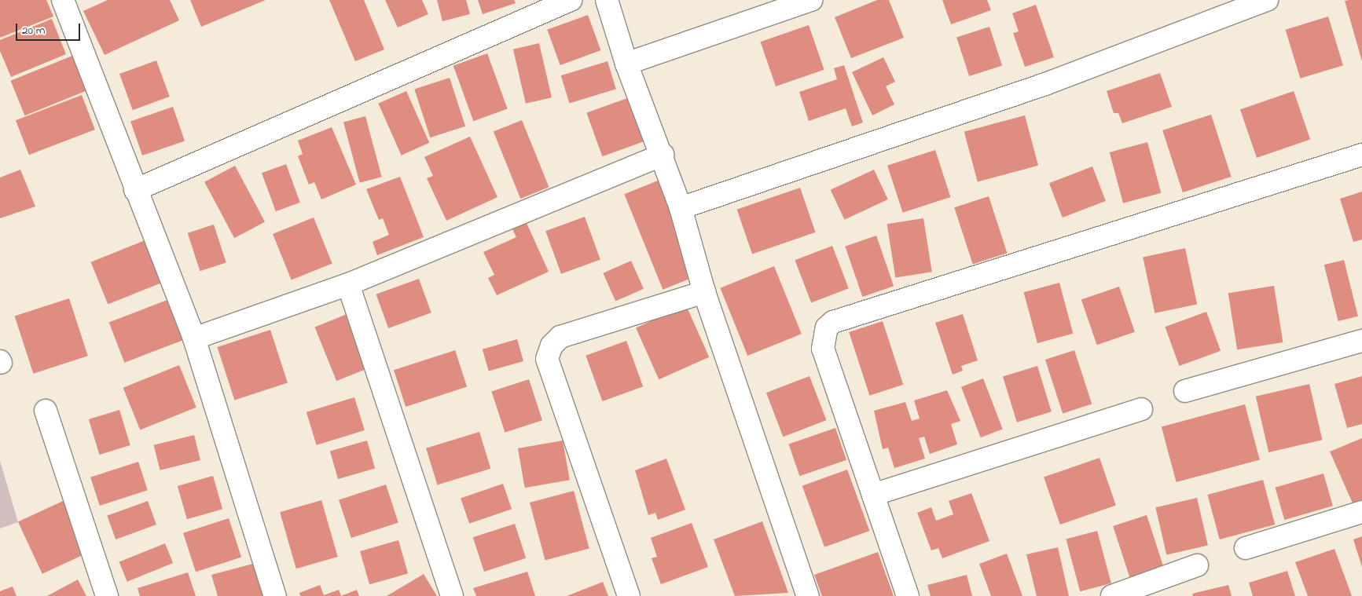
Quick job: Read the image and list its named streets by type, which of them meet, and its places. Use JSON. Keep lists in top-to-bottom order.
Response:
{
  "scale_bar": "20 m"
}
